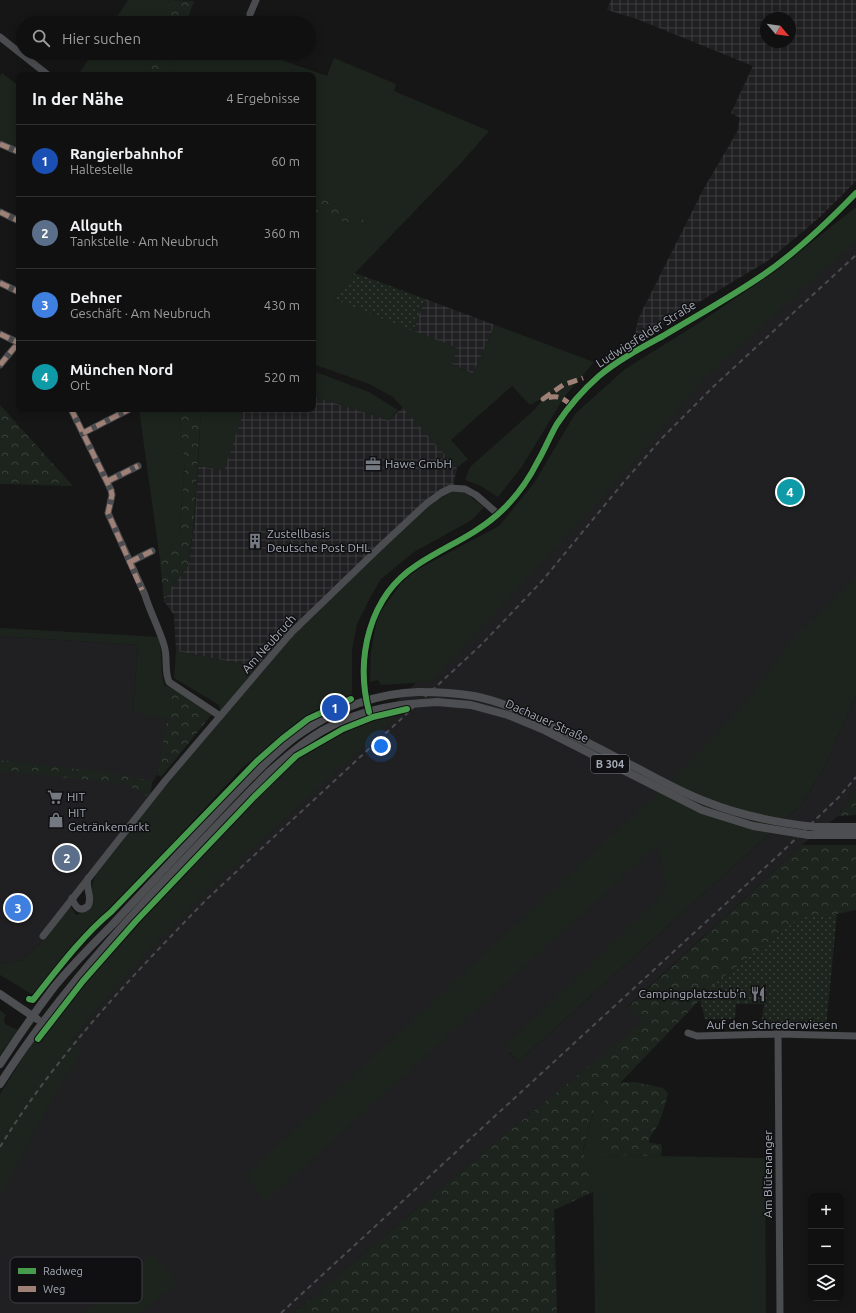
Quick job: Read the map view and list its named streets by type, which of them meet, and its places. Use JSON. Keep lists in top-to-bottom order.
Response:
{
  "streets": {
    "main road": ["Dachauer Straße", "B 304"],
    "street": [
      "Ludwigsfelder Straße",
      "Am Neubruch",
      "Auf den Schrederwiesen",
      "Am Blütenanger"
    ]
  },
  "crossings": [
    ["Ludwigsfelder Straße", "Am Neubruch"],
    ["Ludwigsfelder Straße", "Dachauer Straße"],
    ["Dachauer Straße", "B 304"],
    ["Auf den Schrederwiesen", "Am Blütenanger"]
  ],
  "places": {
    "office": ["Hawe GmbH"],
    "building": ["Zustellbasis Deutsche Post DHL"],
    "supermarket": ["HIT"],
    "shop": ["HIT Getränkemarkt"],
    "restaurant": ["Campingplatzstub'n"]
  },
  "legend": ["Radweg", "Weg"],
  "north": "bottom right",
  "page": {
    "search": "Hier suchen",
    "heading": ["In der Nähe", "4 Ergebnisse"],
    "list": [
      {
        "mark": "1",
        "name": "Rangierbahnhof",
        "note": "Haltestelle",
        "value": "60 m"
      },
      {
        "mark": "2",
        "name": "Allguth",
        "note": "Tankstelle · Am Neubruch",
        "value": "360 m"
      },
      {
        "mark": "3",
        "name": "Dehner",
        "note": "Geschäft · Am Neubruch",
        "value": "430 m"
      },
      {
        "mark": "4",
        "name": "München Nord",
        "note": "Ort",
        "value": "520 m"
      }
    ],
    "pins": [
      "4",
      "1",
      "2",
      "3"
    ],
    "map_buttons": ["+", "−"]
  }
}
